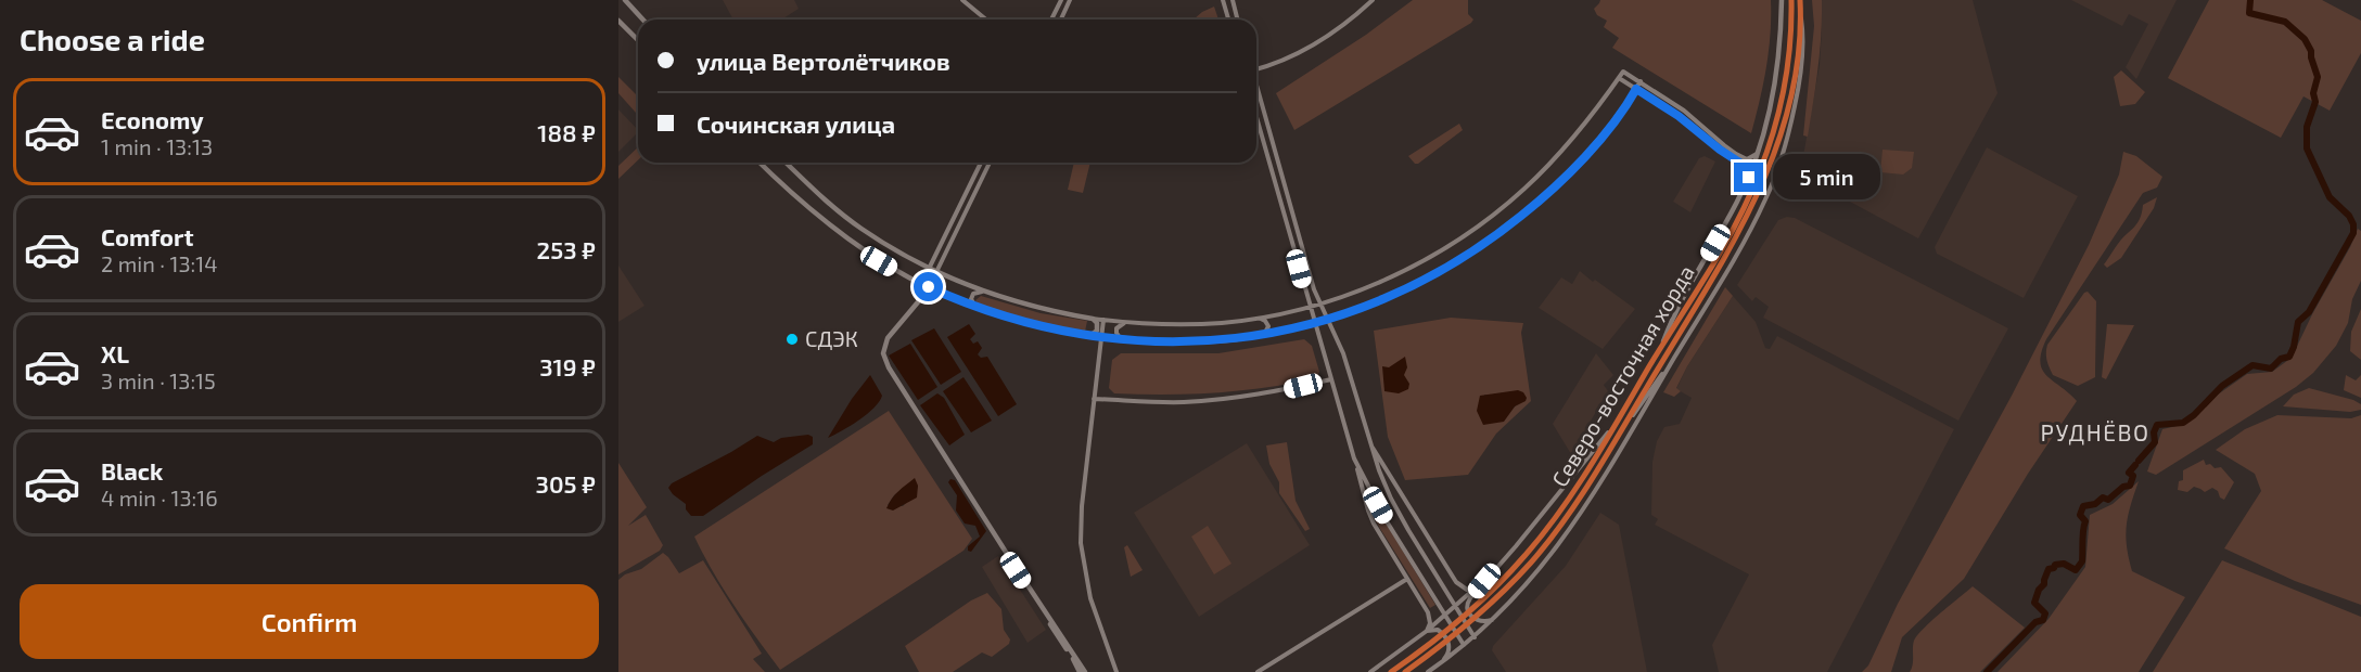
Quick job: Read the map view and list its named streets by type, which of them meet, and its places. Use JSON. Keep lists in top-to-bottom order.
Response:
{
  "streets": {
    "highway": ["Северо-восточная хорда"]
  },
  "districts": ["РУДНЁВО"],
  "places": ["СДЭК"],
  "page": {
    "heading": "Choose a ride",
    "banner": ["улица Вертолётчиков", "Сочинская улица"],
    "list": [
      {
        "name": "Economy",
        "note": "1 min · 13:13",
        "value": "188 ₽"
      },
      {
        "name": "Comfort",
        "note": "2 min · 13:14",
        "value": "253 ₽"
      },
      {
        "name": "XL",
        "note": "3 min · 13:15",
        "value": "319 ₽"
      },
      {
        "name": "Black",
        "note": "4 min · 13:16",
        "value": "305 ₽"
      }
    ],
    "bubble": "5 min",
    "buttons": "Confirm"
  }
}
